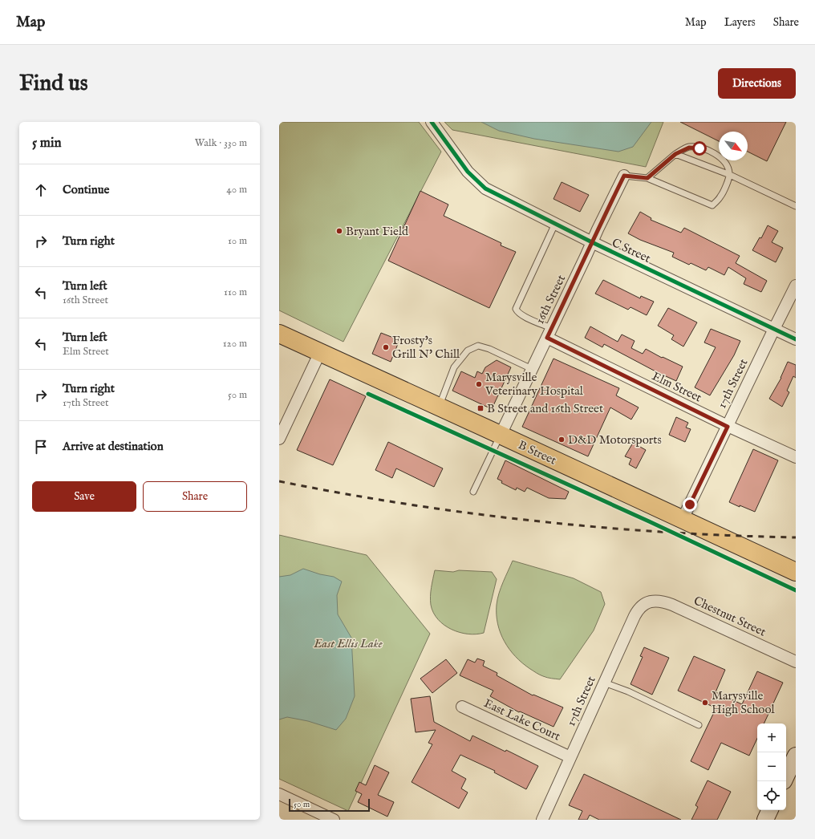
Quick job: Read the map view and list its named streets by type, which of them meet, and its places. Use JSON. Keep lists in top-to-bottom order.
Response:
{
  "streets": {
    "highway": ["B Street"],
    "street": [
      "C Street",
      "16th Street",
      "17th Street",
      "Elm Street",
      "Chestnut Street",
      "East Lake Court"
    ]
  },
  "crossings": [
    ["C Street", "16th Street"],
    ["C Street", "17th Street"],
    ["16th Street", "Elm Street"],
    ["16th Street", "B Street"],
    ["17th Street", "Elm Street"],
    ["17th Street", "B Street"],
    ["17th Street", "Chestnut Street"],
    ["17th Street", "East Lake Court"]
  ],
  "parks": ["East Ellis Lake"],
  "places": {
    "other": [
      "Bryant Field",
      "Frosty's Grill N' Chill",
      "Marysville Veterinary Hospital",
      "D&D Motorsports",
      "Marysville High School"
    ],
    "transit": ["B Street and 16th Street"]
  },
  "scale_bar": "50 m",
  "north": "bottom right",
  "page": {
    "header": "Map",
    "nav": ["Map", "Layers", "Share"],
    "buttons": [
      "Directions",
      ["Save", "Share"]
    ],
    "title": "Find us",
    "heading": ["5 min", "Walk · 330 m"],
    "list": [
      ["Continue", "40 m"],
      ["Turn right", "10 m"],
      ["Turn left", "16th Street", "110 m"],
      ["Turn left", "Elm Street", "120 m"],
      ["Turn right", "17th Street", "50 m"],
      "Arrive at destination"
    ],
    "map_buttons": ["+", "−"],
    "scale": "50 m"
  }
}
